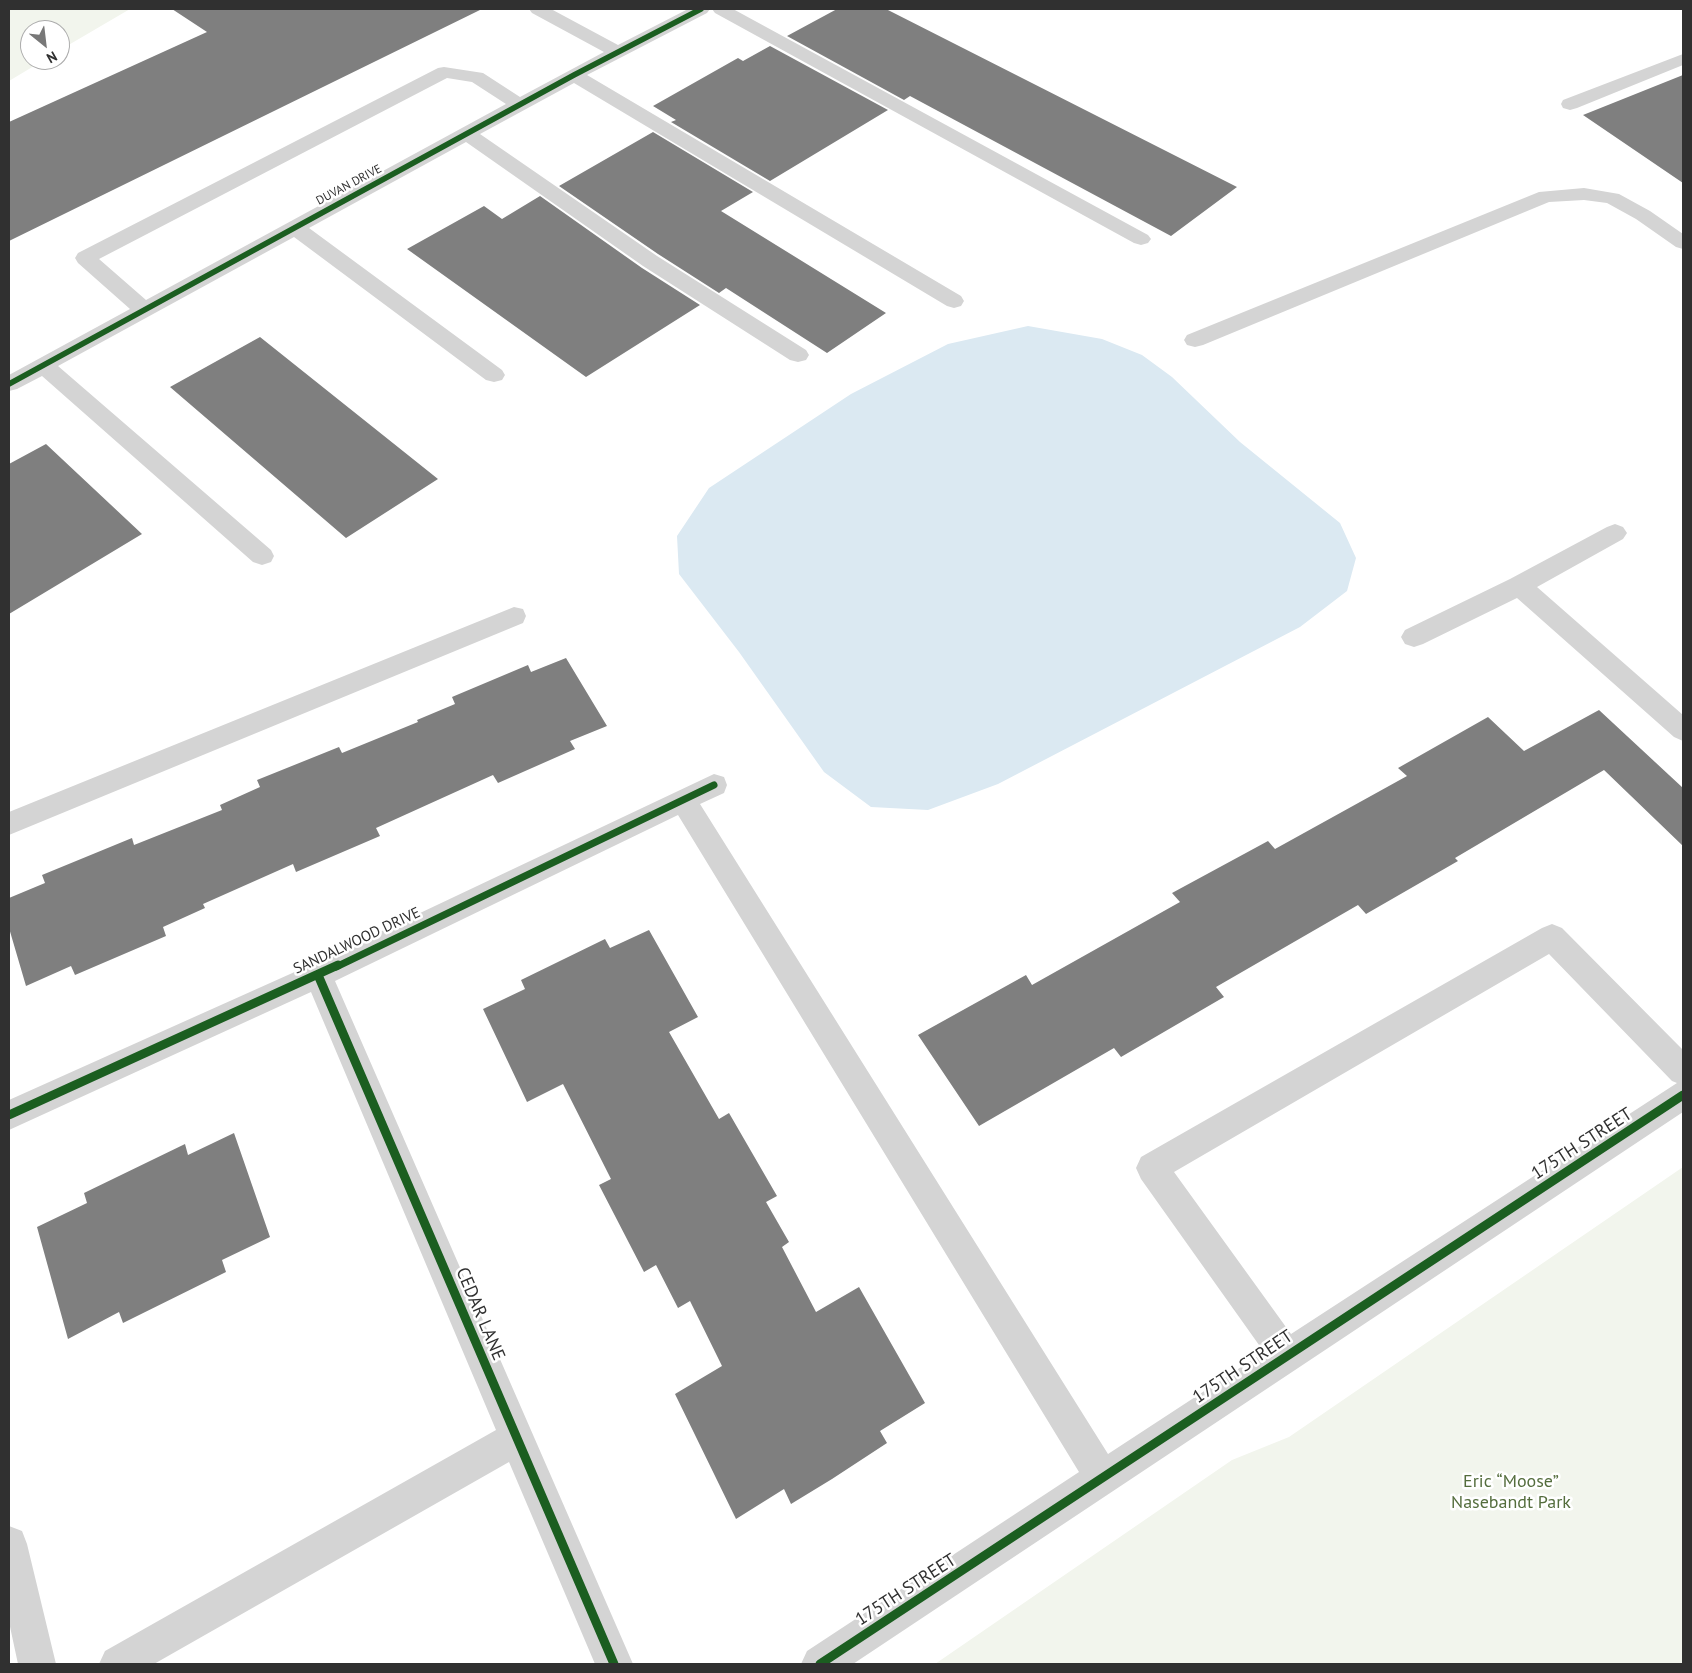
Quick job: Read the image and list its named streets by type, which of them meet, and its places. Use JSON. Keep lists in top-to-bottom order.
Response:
{
  "streets": {
    "street": [
      "DUVAN DRIVE",
      "SANDALWOOD DRIVE",
      "175TH STREET",
      "CEDAR LANE"
    ]
  },
  "crossings": [
    ["SANDALWOOD DRIVE", "CEDAR LANE"]
  ],
  "parks": ["Eric “Moose” Nasebandt Park"],
  "north": "bottom right"
}
